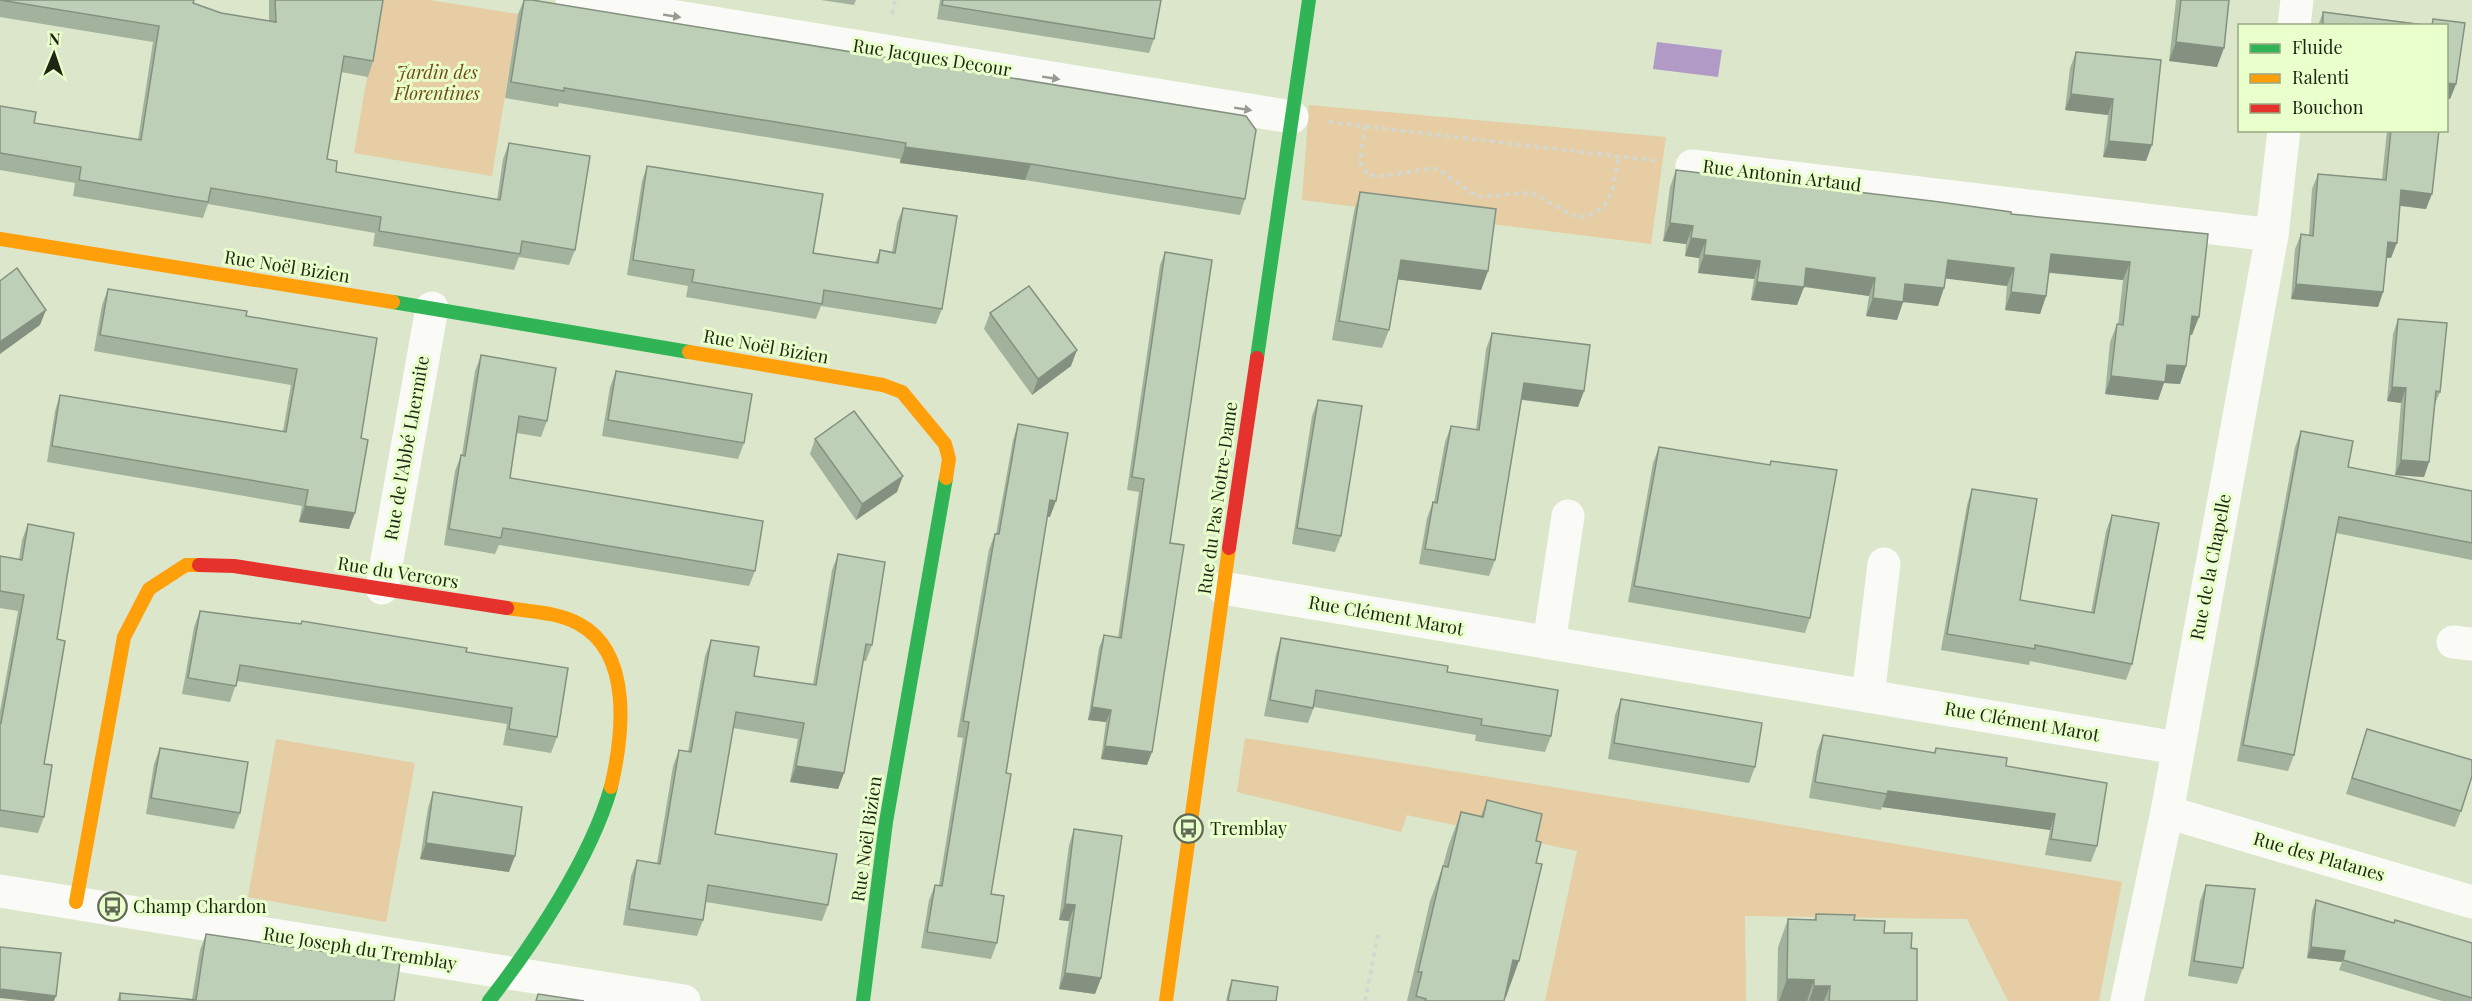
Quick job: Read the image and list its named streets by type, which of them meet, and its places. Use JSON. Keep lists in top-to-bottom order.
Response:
{
  "streets": {
    "street": [
      "Rue Jacques Decour",
      "Rue Antonin Artaud",
      "Rue Noël Bizien",
      "Rue de l'Abbé Lhermite",
      "Rue du Pas Notre-Dame",
      "Rue de la Chapelle",
      "Rue du Vercors",
      "Rue Clément Marot",
      "Rue des Platanes",
      "Rue Joseph du Tremblay"
    ]
  },
  "crossings": [
    ["Rue Jacques Decour", "Rue Antonin Artaud"],
    ["Rue Jacques Decour", "Rue du Pas Notre-Dame"],
    ["Rue Antonin Artaud", "Rue du Pas Notre-Dame"],
    ["Rue Antonin Artaud", "Rue de la Chapelle"],
    ["Rue Noël Bizien", "Rue de l'Abbé Lhermite"],
    ["Rue de l'Abbé Lhermite", "Rue du Vercors"],
    ["Rue du Pas Notre-Dame", "Rue Clément Marot"],
    ["Rue de la Chapelle", "Rue Clément Marot"],
    ["Rue de la Chapelle", "Rue des Platanes"],
    ["Rue du Vercors", "Rue Joseph du Tremblay"]
  ],
  "one_way": ["Rue Jacques Decour"],
  "parks": ["Jardin des Florentines"],
  "places": {
    "bus stop": ["Tremblay", "Champ Chardon"]
  },
  "legend": ["Fluide", "Ralenti", "Bouchon"],
  "north": "top"
}
